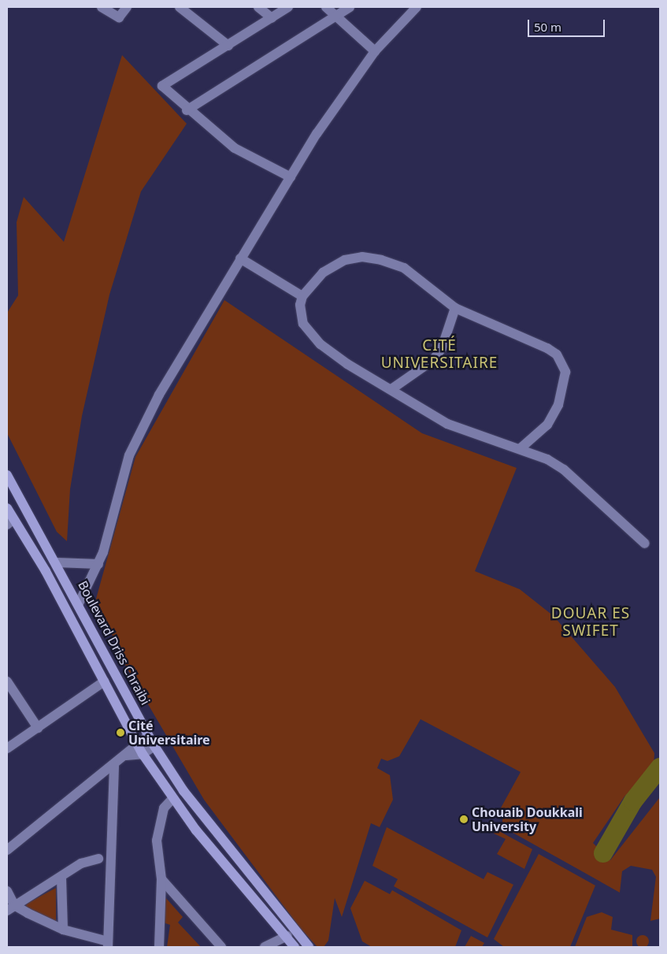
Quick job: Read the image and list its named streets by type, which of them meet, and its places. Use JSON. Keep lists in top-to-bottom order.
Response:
{
  "streets": {
    "main road": ["Boulevard Driss Chraibi"]
  },
  "districts": ["CITÉ UNIVERSITAIRE", "DOUAR ES SWIFET"],
  "places": ["Cité Universitaire", "Chouaib Doukkali University"],
  "scale_bar": "50 m"
}
